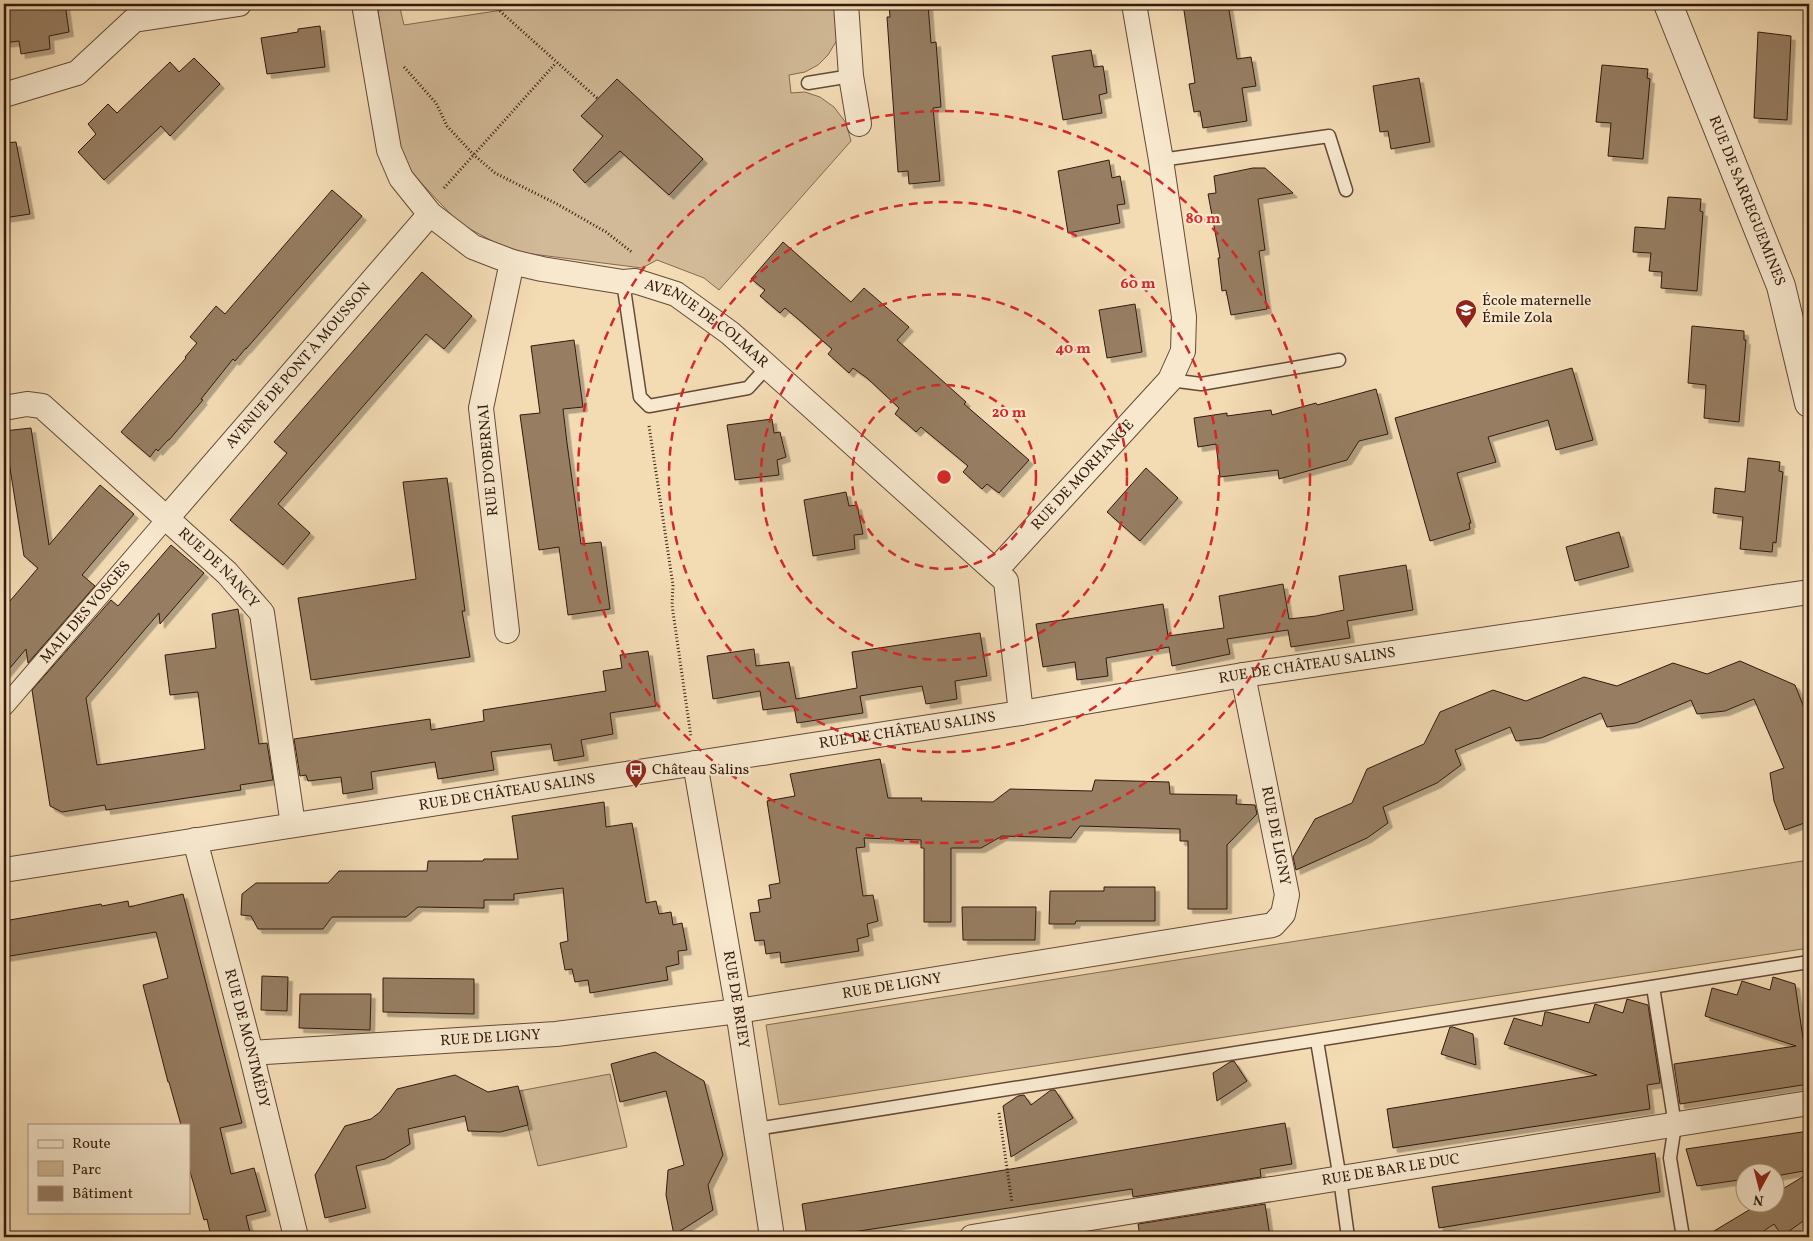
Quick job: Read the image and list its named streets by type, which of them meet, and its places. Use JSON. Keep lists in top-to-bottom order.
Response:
{
  "streets": {
    "street": [
      "RUE DE SARREGUEMINES",
      "AVENUE DE COLMAR",
      "AVENUE DE PONT À MOUSSON",
      "RUE D'OBERNAI",
      "RUE DE MORHANGE",
      "RUE DE NANCY",
      "MAIL DES VOSGES",
      "RUE DE CHÂTEAU SALINS",
      "RUE DE LIGNY",
      "RUE DE BRIEY",
      "RUE DE MONTMÉDY",
      "RUE DE BAR LE DUC"
    ]
  },
  "crossings": [
    ["AVENUE DE COLMAR", "AVENUE DE PONT À MOUSSON"],
    ["AVENUE DE COLMAR", "RUE D'OBERNAI"],
    ["AVENUE DE COLMAR", "RUE DE MORHANGE"],
    ["AVENUE DE COLMAR", "RUE DE CHÂTEAU SALINS"],
    ["AVENUE DE PONT À MOUSSON", "RUE DE NANCY"],
    ["AVENUE DE PONT À MOUSSON", "MAIL DES VOSGES"],
    ["RUE DE NANCY", "MAIL DES VOSGES"],
    ["RUE DE NANCY", "RUE DE CHÂTEAU SALINS"],
    ["RUE DE CHÂTEAU SALINS", "RUE DE LIGNY"],
    ["RUE DE CHÂTEAU SALINS", "RUE DE BRIEY"],
    ["RUE DE CHÂTEAU SALINS", "RUE DE MONTMÉDY"],
    ["RUE DE LIGNY", "RUE DE BRIEY"],
    ["RUE DE LIGNY", "RUE DE MONTMÉDY"]
  ],
  "places": {
    "school or university": ["École maternelle Émile Zola"],
    "bus stop": ["Château Salins"]
  },
  "legend": ["Route", "Parc", "Bâtiment"],
  "north": "bottom",
  "rings": [
    "80 m",
    "60 m",
    "40 m",
    "20 m"
  ]
}
